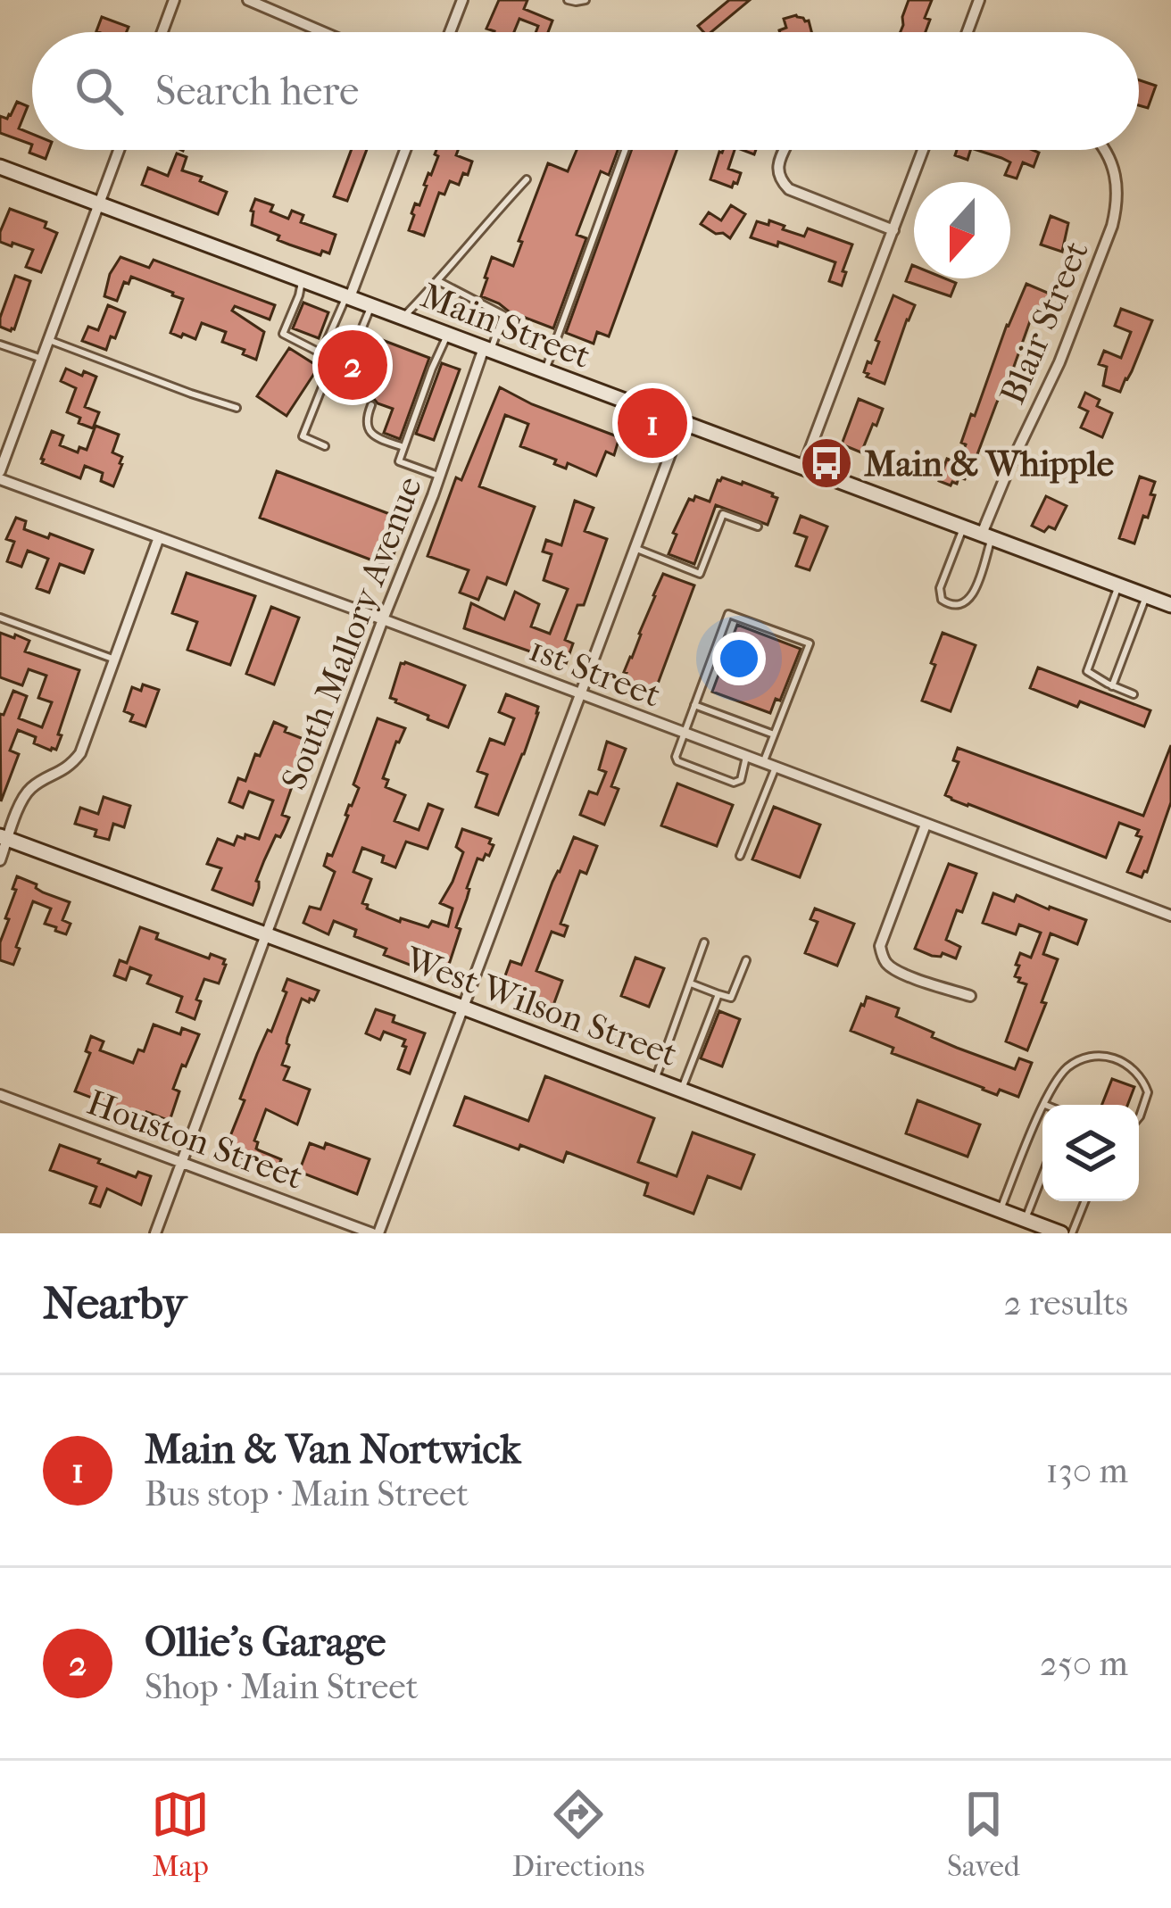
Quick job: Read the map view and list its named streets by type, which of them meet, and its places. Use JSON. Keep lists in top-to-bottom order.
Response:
{
  "streets": {
    "main road": ["Main Street", "West Wilson Street"],
    "street": [
      "Blair Street",
      "South Mallory Avenue",
      "1st Street",
      "Houston Street"
    ]
  },
  "crossings": [
    ["Blair Street", "Main Street"],
    ["Main Street", "South Mallory Avenue"],
    ["South Mallory Avenue", "1st Street"],
    ["South Mallory Avenue", "West Wilson Street"],
    ["South Mallory Avenue", "Houston Street"]
  ],
  "places": {
    "bus stop": ["Main & Whipple"]
  },
  "north": "bottom",
  "page": {
    "search": "Search here",
    "pins": ["2", "1"],
    "heading": ["Nearby", "2 results"],
    "list": [
      {
        "mark": "1",
        "name": "Main & Van Nortwick",
        "note": "Bus stop · Main Street",
        "value": "130 m"
      },
      {
        "mark": "2",
        "name": "Ollie's Garage",
        "note": "Shop · Main Street",
        "value": "250 m"
      }
    ],
    "nav": ["Map", "Directions", "Saved"]
  }
}
